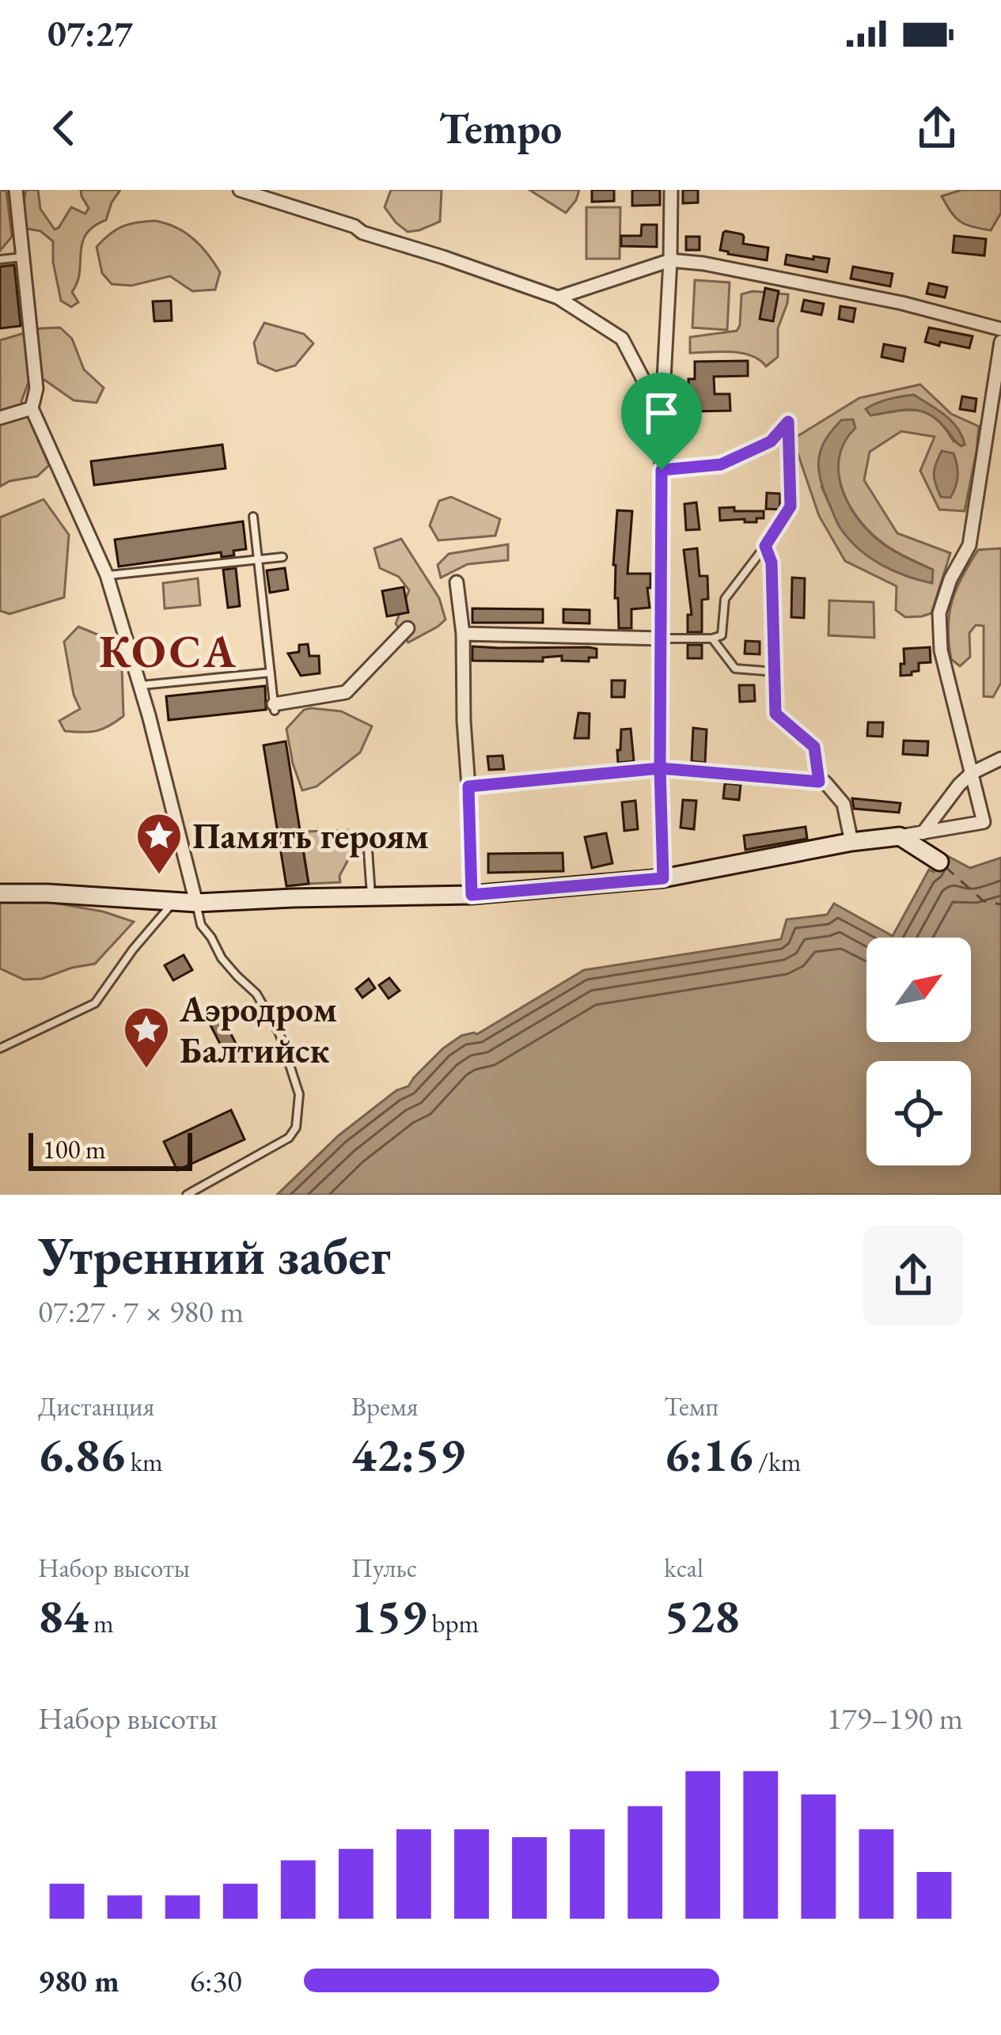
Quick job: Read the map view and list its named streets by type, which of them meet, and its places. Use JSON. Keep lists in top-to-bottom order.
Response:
{
  "districts": ["КОСА"],
  "places": {
    "place": ["Память героям", "Аэродром Балтийск"]
  },
  "scale_bar": "100 m",
  "north": "top right",
  "page": {
    "status": "07:27",
    "header": "Tempo",
    "scale": "100 m",
    "heading": ["Утренний забег", "07:27 · 7 × 980 m"],
    "stats": [
      ["Дистанция", "6.86 km"],
      ["Время", "42:59"],
      ["Темп", "6:16 /km"],
      ["Набор высоты", "84 m"],
      ["Пульс", "159 bpm"],
      ["kcal", "528"]
    ],
    "chart": ["Набор высоты", "179–190 m"],
    "list": [
      {
        "name": "980 m",
        "note": "6:30"
      }
    ]
  }
}
